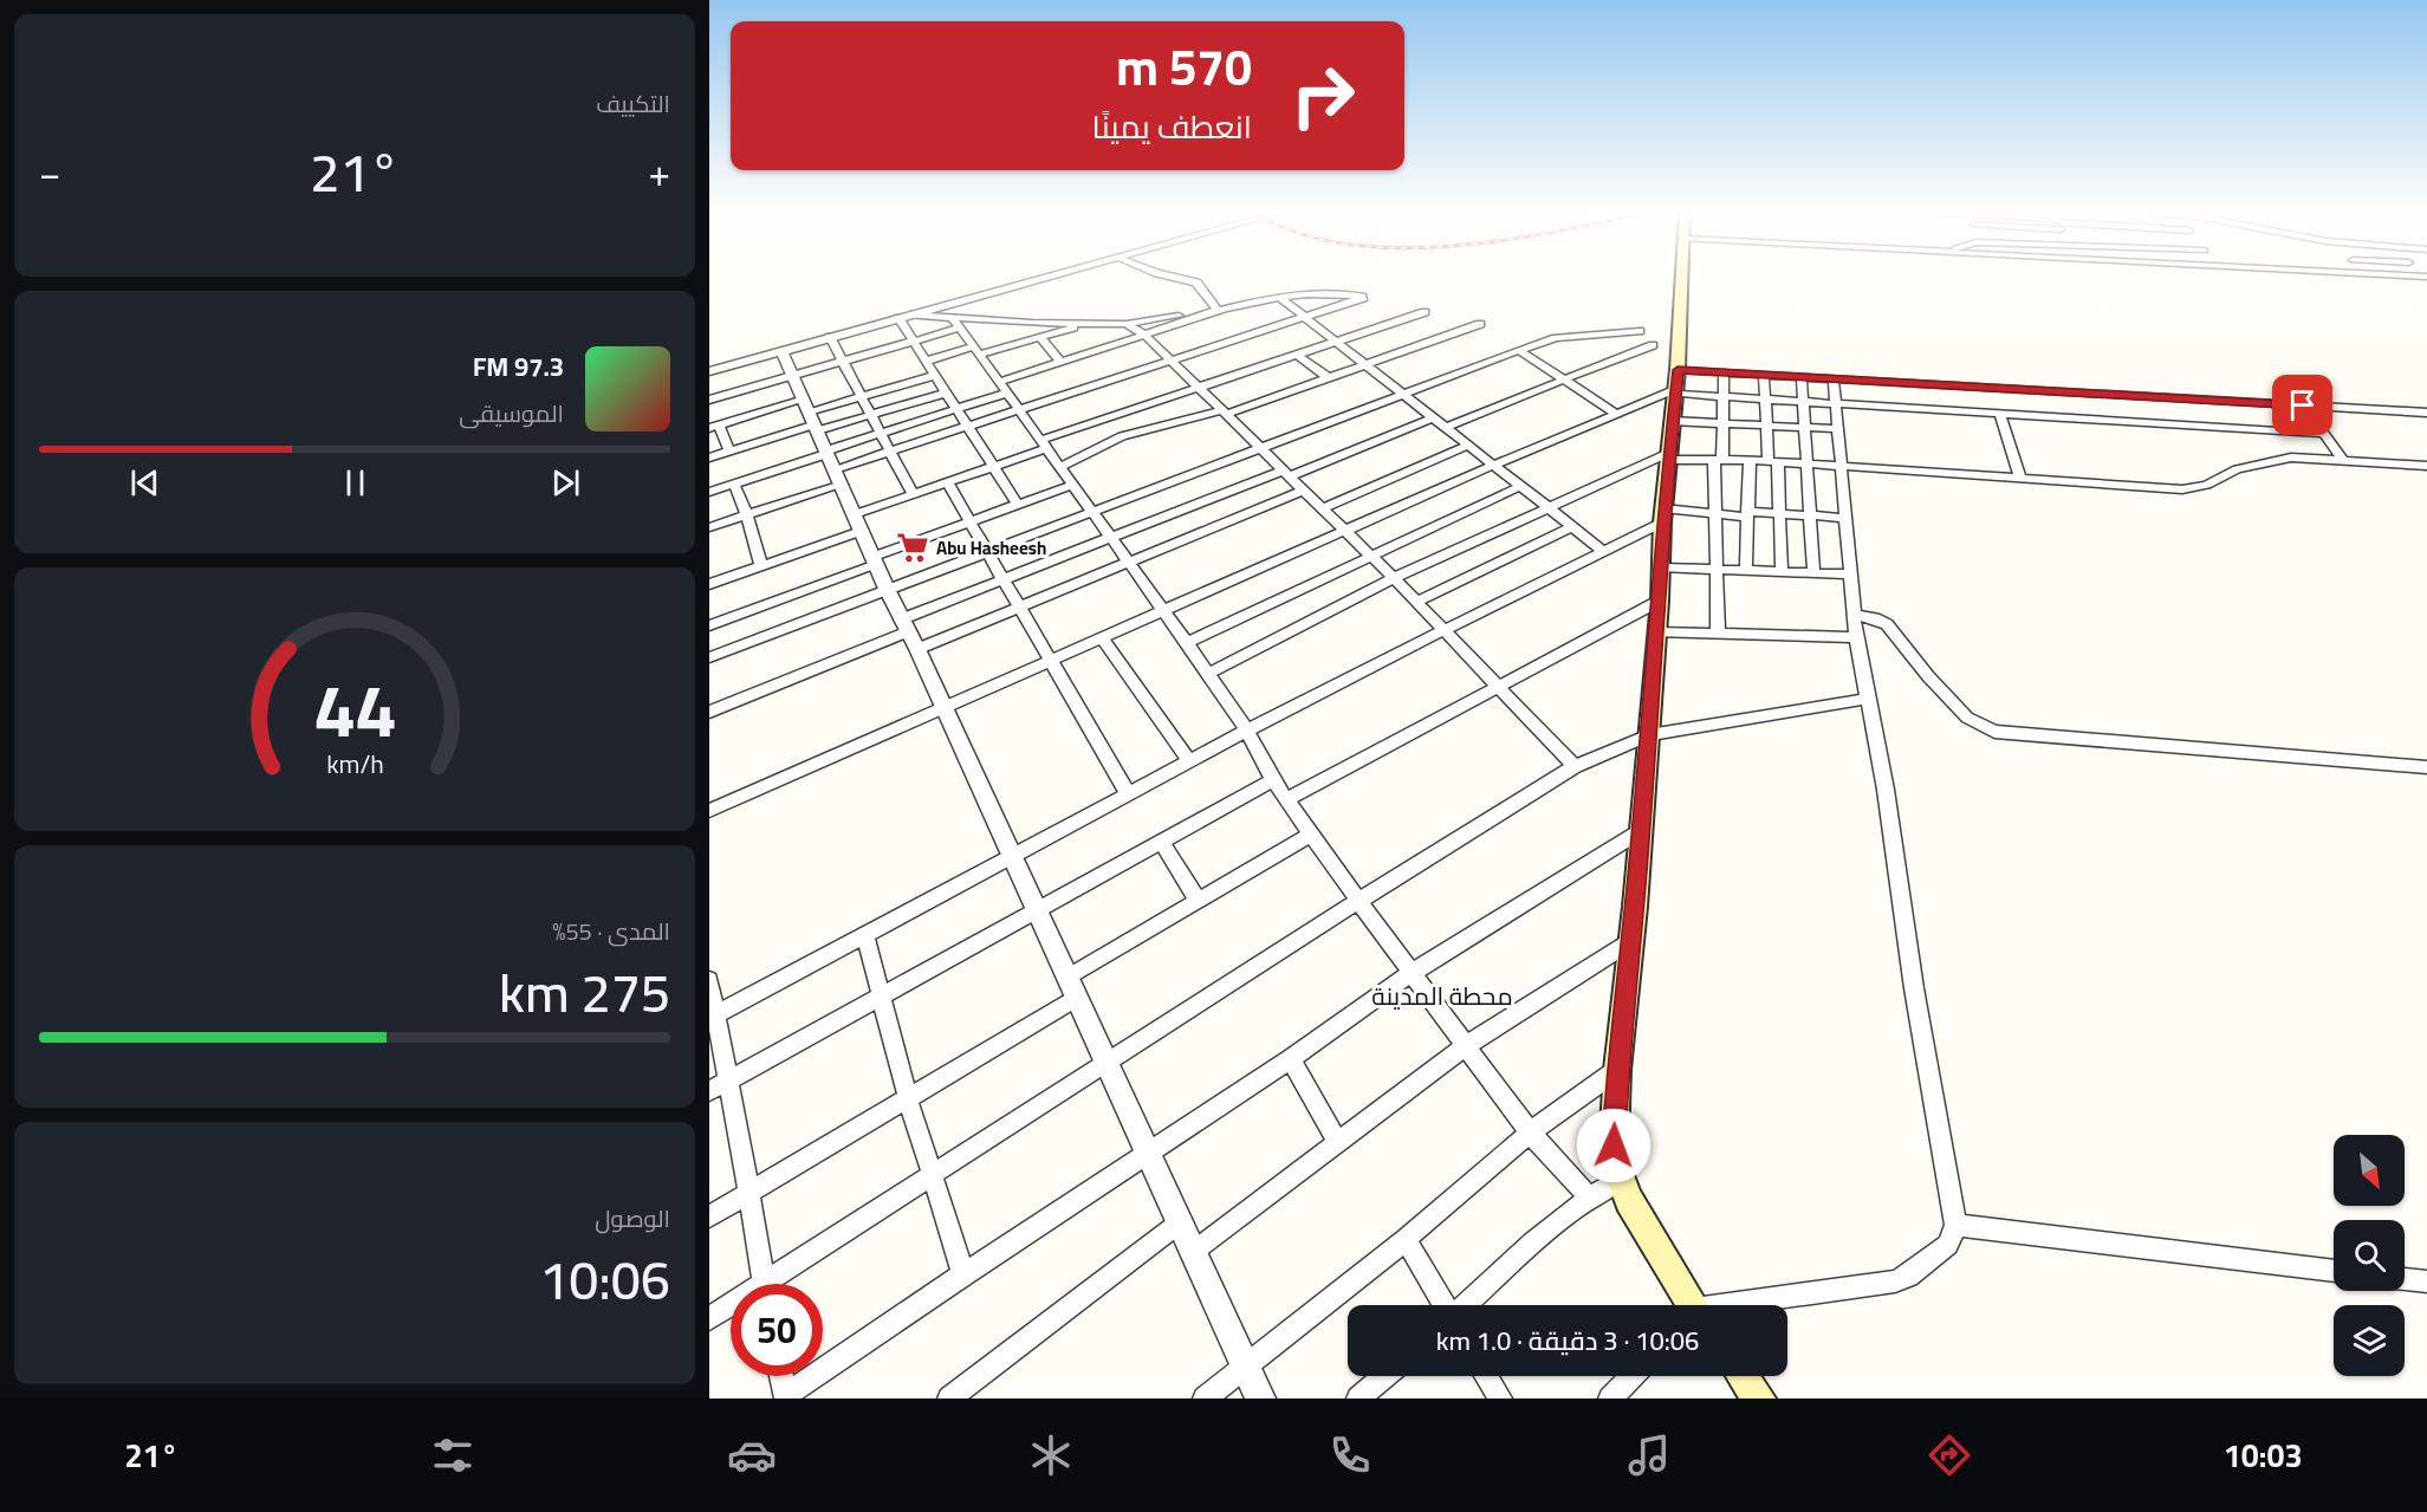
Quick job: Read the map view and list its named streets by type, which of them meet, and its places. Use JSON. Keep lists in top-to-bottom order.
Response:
{
  "districts": ["محطة المدينة"],
  "places": {
    "supermarket": ["Abu Hasheesh"]
  },
  "north": "bottom right",
  "page": {
    "tile": [
      "التكييف",
      ["المدى · 55%", "275 km"],
      ["الوصول", "10:06"]
    ],
    "turn": ["570 m", "انعطف يمينًا"],
    "heat": ["−", "21°", "+"],
    "song": ["97.3 FM", "الموسيقى"],
    "limit": "50",
    "trip": "10:06 · 3 دقيقة · 1.0 km",
    "tabs": ["10:03", "21°"],
    "gauge": ["44", "km/h"]
  }
}
